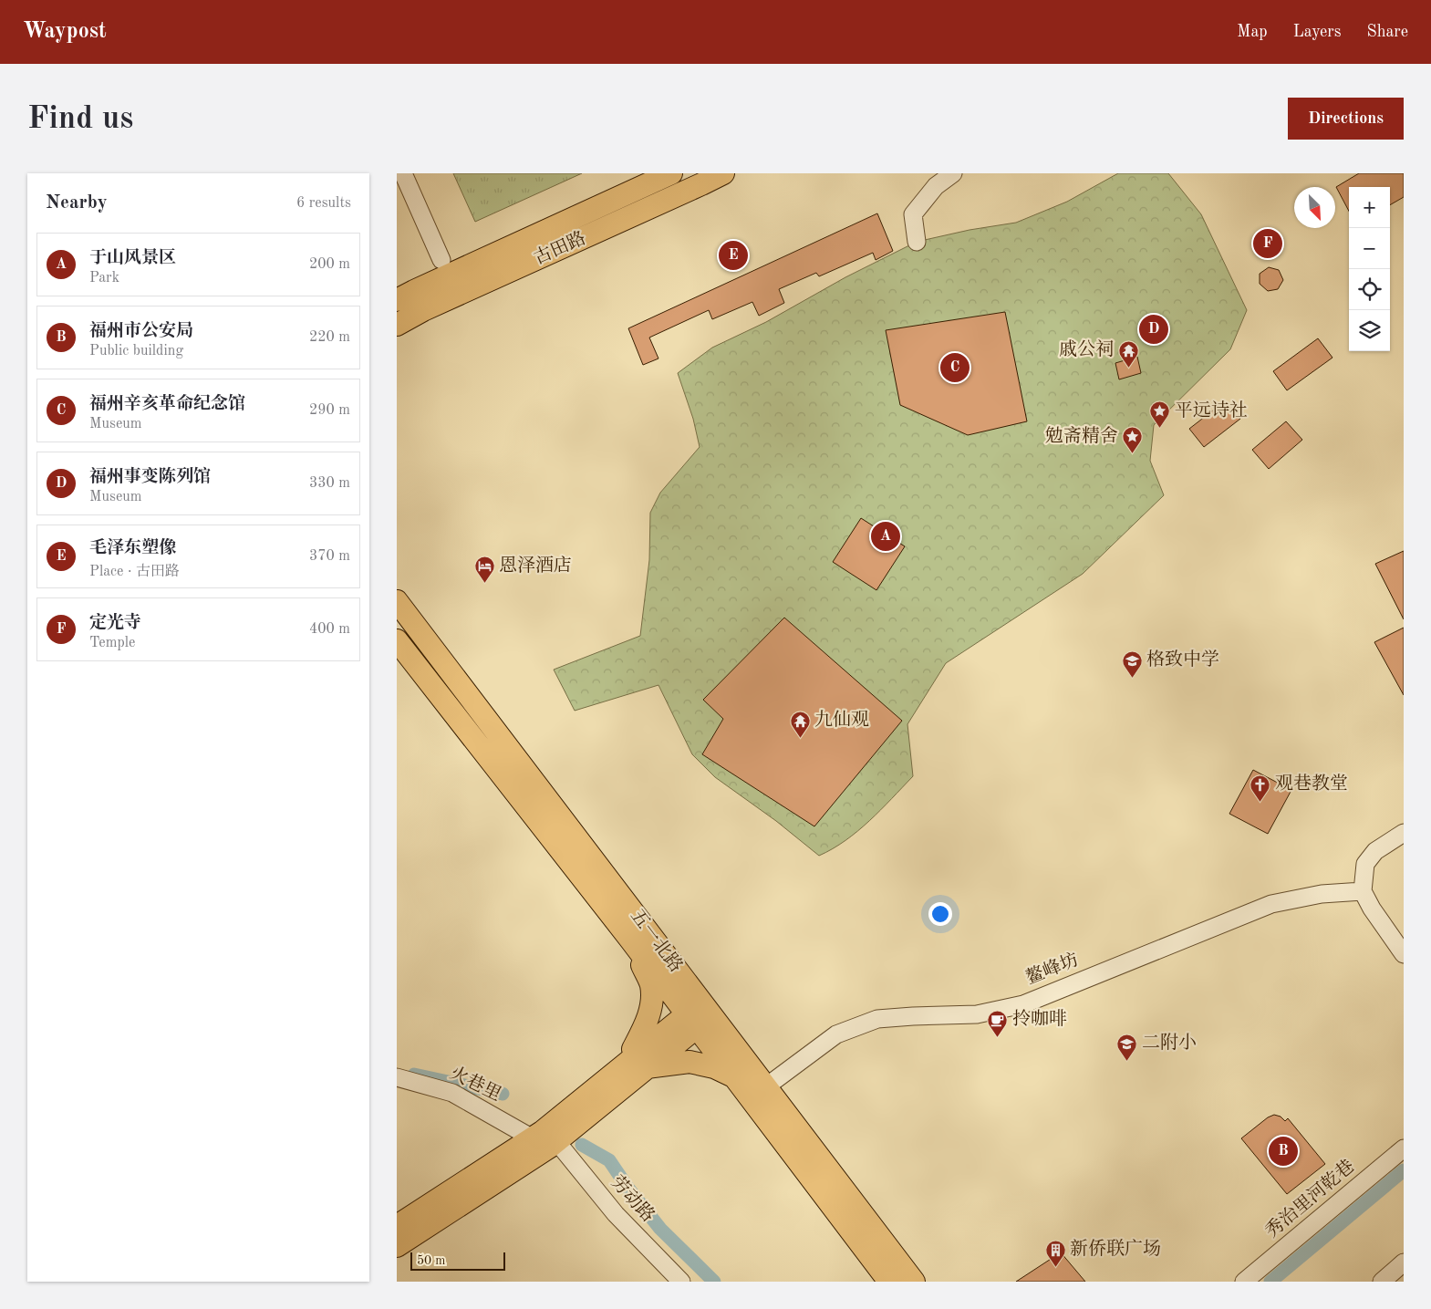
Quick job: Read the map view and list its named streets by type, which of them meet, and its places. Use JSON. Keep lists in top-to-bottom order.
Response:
{
  "streets": {
    "main road": ["古田路", "五一北路"],
    "street": [
      "鳌峰坊",
      "火巷里",
      "劳动路",
      "秀治里河乾巷"
    ]
  },
  "crossings": [
    ["五一北路", "鳌峰坊"]
  ],
  "places": {
    "temple": ["戚公祠", "九仙观"],
    "place": ["平远诗社", "勉斋精舍"],
    "hotel": ["恩泽酒店"],
    "school or university": ["格致中学", "二附小"],
    "church": ["观巷教堂"],
    "cafe": ["拎咖啡"],
    "building": ["新侨联广场"]
  },
  "scale_bar": "50 m",
  "north": "bottom right",
  "page": {
    "header": "Waypost",
    "nav": ["Map", "Layers", "Share"],
    "buttons": "Directions",
    "title": "Find us",
    "heading": ["Nearby", "6 results"],
    "map_buttons": ["+", "−"],
    "pins": [
      "F",
      "E",
      "D",
      "C",
      "A",
      "B"
    ],
    "list": [
      {
        "mark": "A",
        "name": "于山风景区",
        "note": "Park",
        "value": "200 m"
      },
      {
        "mark": "B",
        "name": "福州市公安局",
        "note": "Public building",
        "value": "220 m"
      },
      {
        "mark": "C",
        "name": "福州辛亥革命纪念馆",
        "note": "Museum",
        "value": "290 m"
      },
      {
        "mark": "D",
        "name": "福州事变陈列馆",
        "note": "Museum",
        "value": "330 m"
      },
      {
        "mark": "E",
        "name": "毛泽东塑像",
        "note": "Place · 古田路",
        "value": "370 m"
      },
      {
        "mark": "F",
        "name": "定光寺",
        "note": "Temple",
        "value": "400 m"
      }
    ],
    "scale": "50 m"
  }
}
